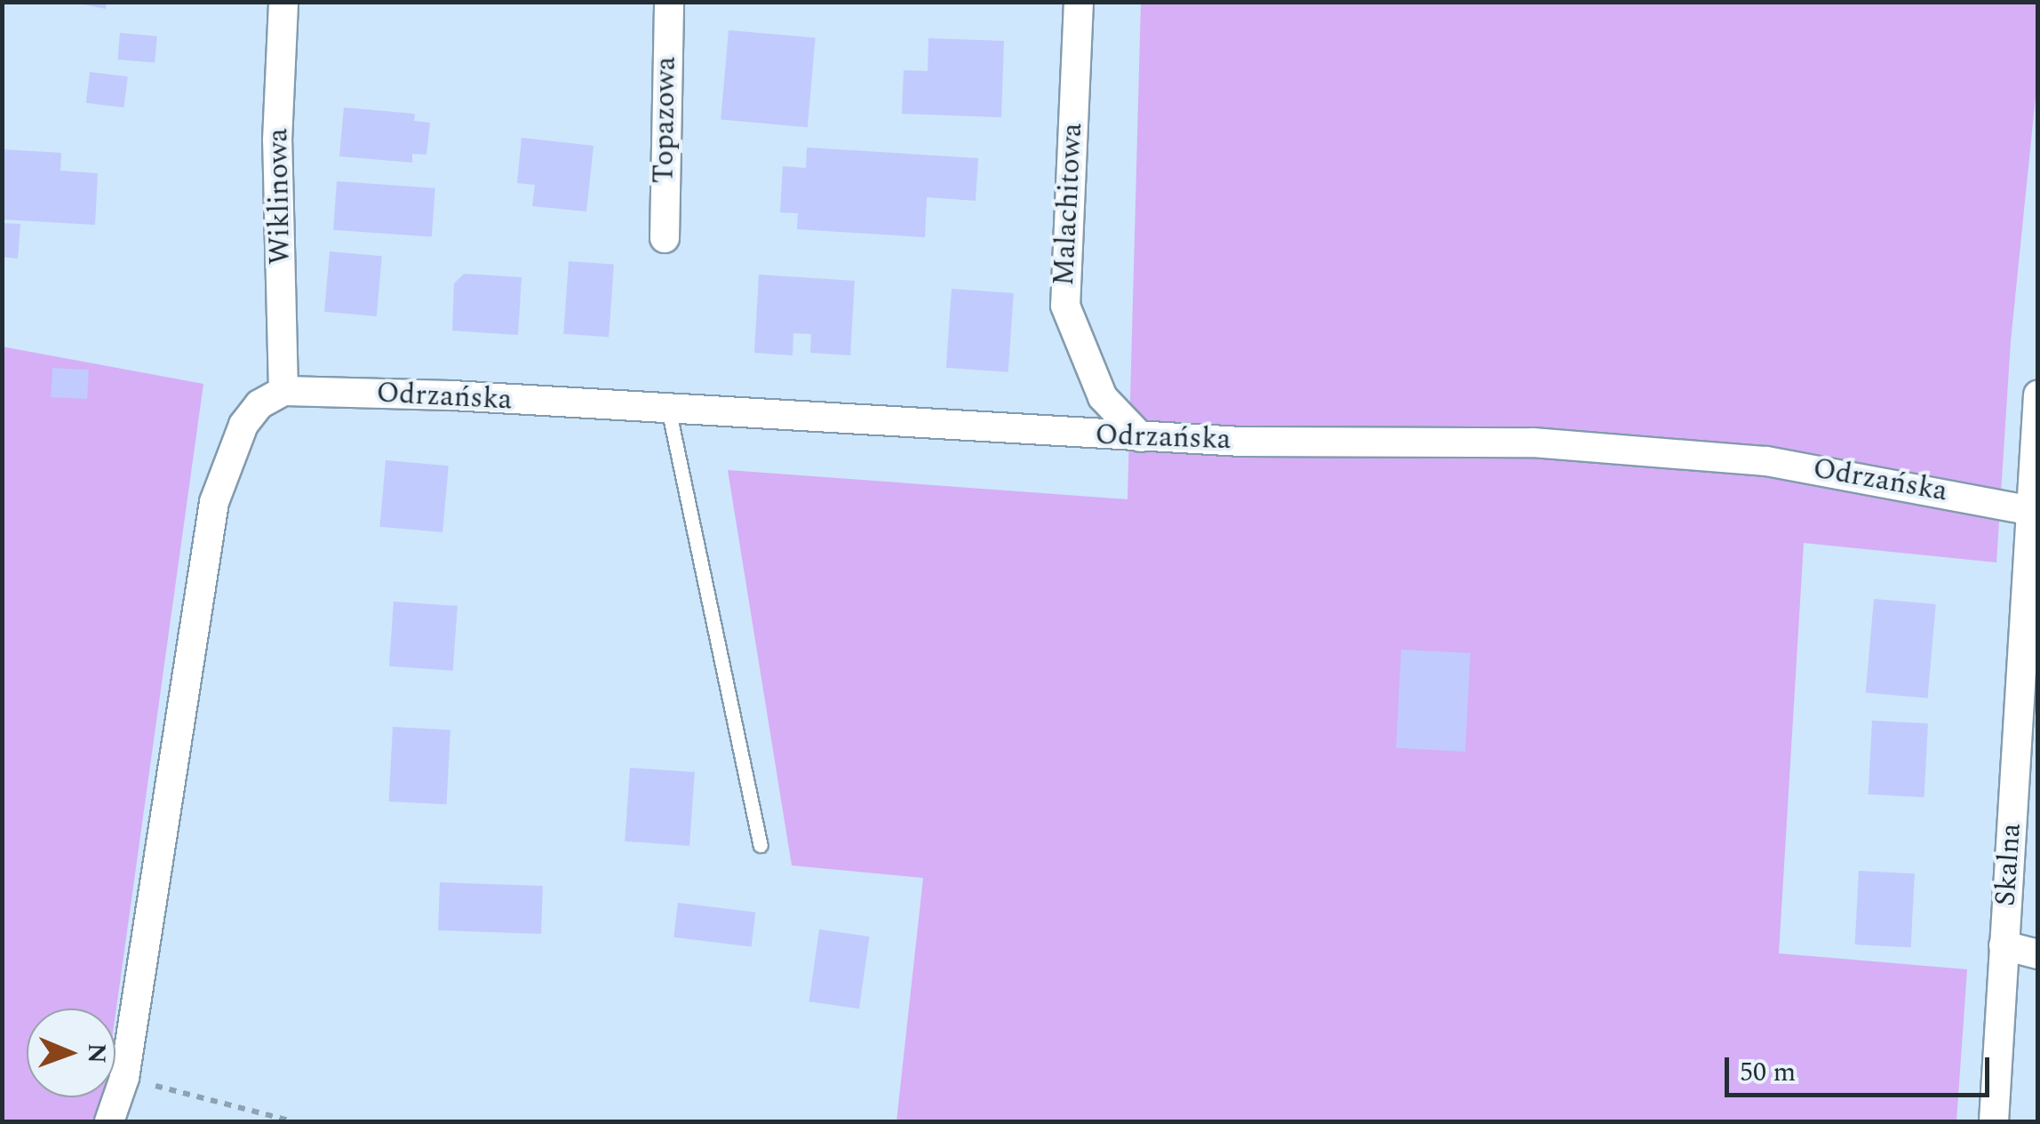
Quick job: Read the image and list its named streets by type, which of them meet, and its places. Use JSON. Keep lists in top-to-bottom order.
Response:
{
  "streets": {
    "street": [
      "Topazowa",
      "Wiklinowa",
      "Malachitowa",
      "Odrzańska",
      "Skalna"
    ]
  },
  "crossings": [
    ["Wiklinowa", "Odrzańska"],
    ["Malachitowa", "Odrzańska"],
    ["Odrzańska", "Skalna"]
  ],
  "scale_bar": "50 m",
  "north": "right"
}
